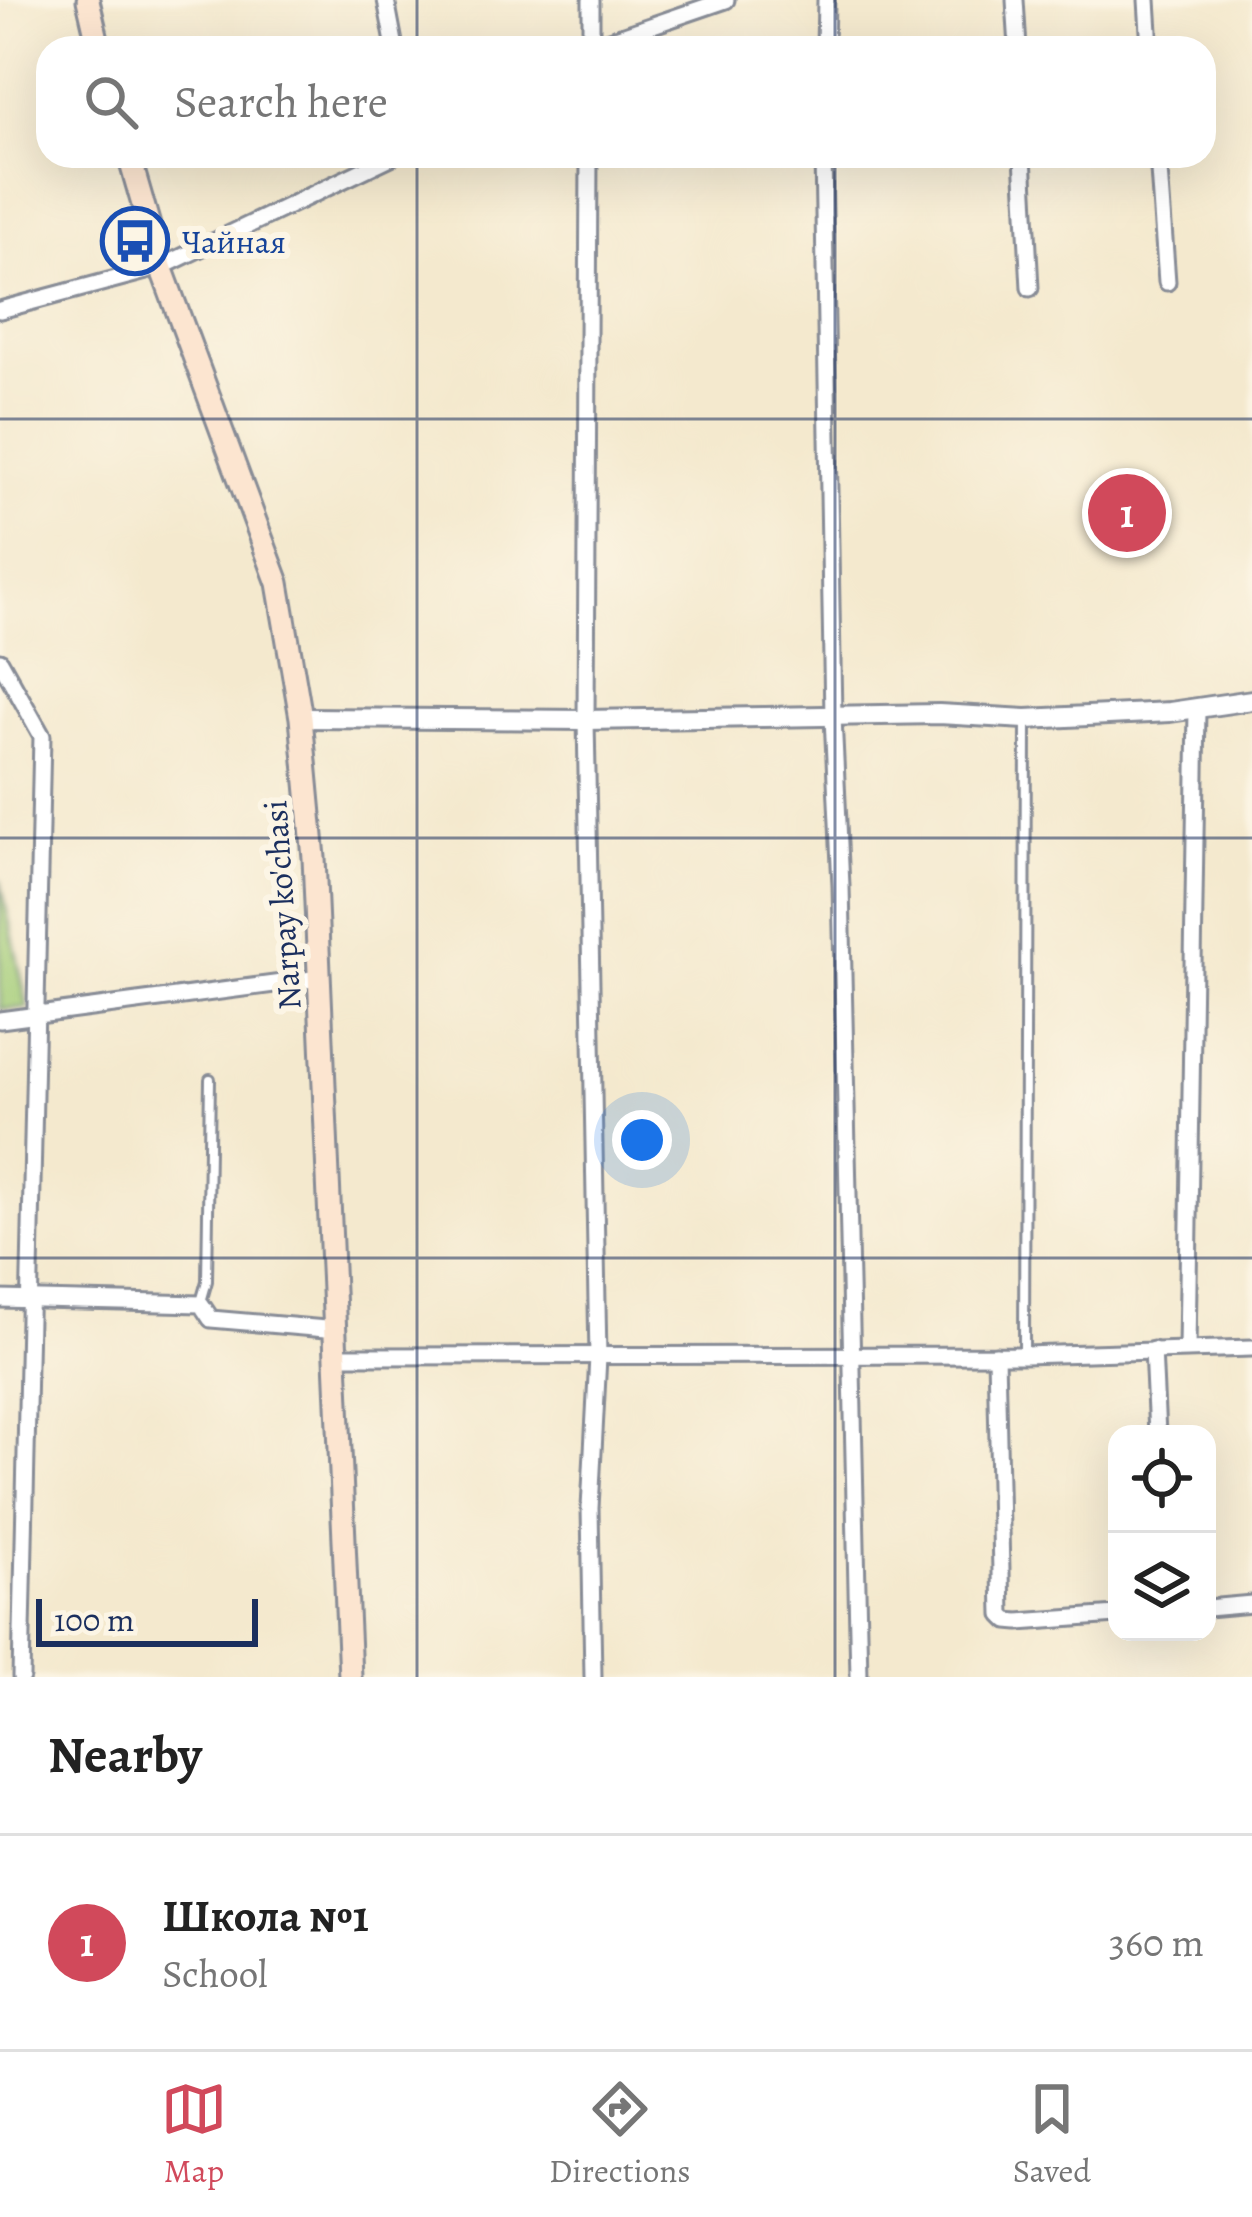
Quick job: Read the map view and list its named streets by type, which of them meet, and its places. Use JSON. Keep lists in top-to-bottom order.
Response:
{
  "streets": {
    "main road": ["Narpay ko'chasi"]
  },
  "places": {
    "bus stop": ["Чайная"]
  },
  "scale_bar": "100 m",
  "page": {
    "search": "Search here",
    "pins": "1",
    "scale": "100 m",
    "heading": "Nearby",
    "list": [
      {
        "mark": "1",
        "name": "Школа №1",
        "note": "School",
        "value": "360 m"
      }
    ],
    "nav": ["Map", "Directions", "Saved"]
  }
}
